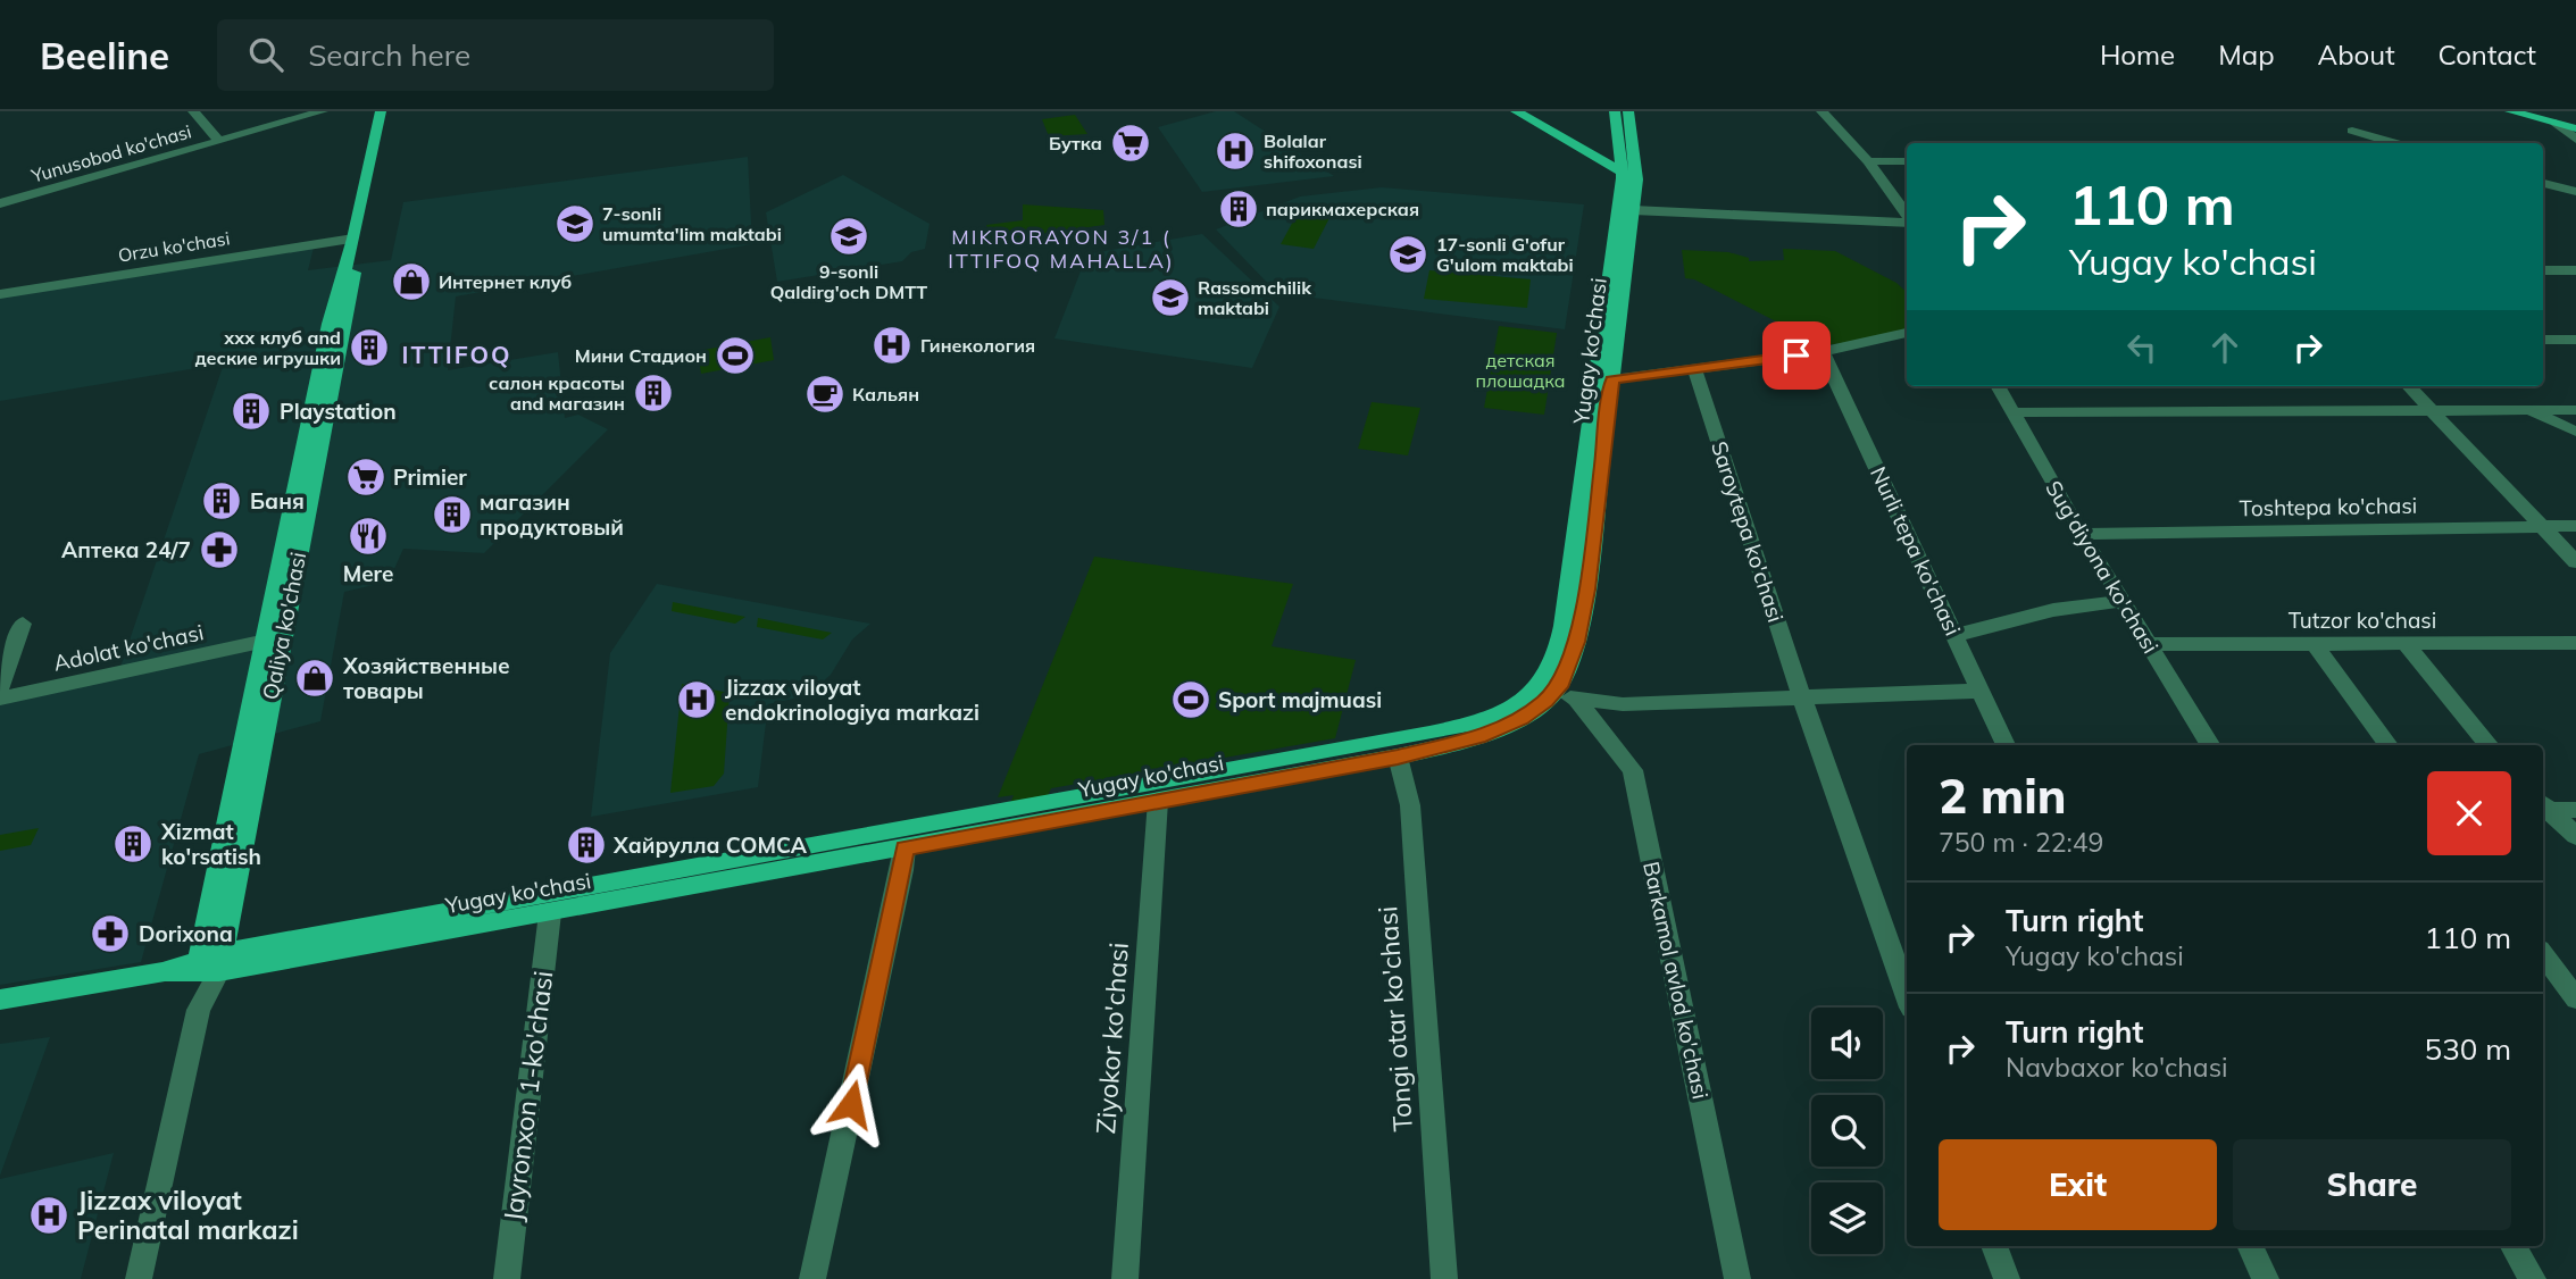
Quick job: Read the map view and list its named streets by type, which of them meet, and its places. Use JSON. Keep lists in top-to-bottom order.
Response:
{
  "streets": {
    "main road": ["Yugay ko'chasi", "Qaliya ko'chasi"],
    "street": [
      "Yunusobod ko'chasi",
      "Orzu ko'chasi",
      "Toshtepa ko'chasi",
      "Saroytepa ko'chasi",
      "Nurli tepa ko'chasi",
      "Sug'diyona ko'chasi",
      "Tutzor ko'chasi",
      "Adolat ko'chasi",
      "Barkamol avlod ko'chasi",
      "Tongi otar ko'chasi",
      "Ziyokor ko'chasi",
      "Jayronxon 1-ko'chasi"
    ]
  },
  "crossings": [
    ["Orzu ko'chasi", "Qaliya ko'chasi"],
    ["Yugay ko'chasi", "Qaliya ko'chasi"],
    ["Yugay ko'chasi", "Barkamol avlod ko'chasi"],
    ["Yugay ko'chasi", "Tongi otar ko'chasi"],
    ["Yugay ko'chasi", "Ziyokor ko'chasi"],
    ["Yugay ko'chasi", "Jayronxon 1-ko'chasi"],
    ["Toshtepa ko'chasi", "Sug'diyona ko'chasi"],
    ["Sug'diyona ko'chasi", "Tutzor ko'chasi"],
    ["Qaliya ko'chasi", "Adolat ko'chasi"]
  ],
  "districts": ["MIKRORAYON 3/1 ( ITTIFOQ MAHALLA)", "ITTIFOQ"],
  "parks": ["детская плошадка"],
  "places": {
    "supermarket": ["Бутка", "Primier"],
    "hospital": [
      "Bolalar shifoxonasi",
      "Гинекология",
      "Jizzax viloyat endokrinologiya markazi",
      "Jizzax viloyat Perinatal markazi"
    ],
    "building": [
      "парикмахерская",
      "ххх клуб and деские игрушки",
      "салон красоты and магазин",
      "Playstation",
      "Баня",
      "магазин продуктовый",
      "Xizmat ko'rsatish",
      "Хайрулла СОМСА"
    ],
    "school or university": [
      "7-sonli umumta'lim maktabi",
      "9-sonli Qaldirg'och DMTT",
      "17-sonli G'ofur G'ulom maktabi",
      "Rassomchilik maktabi"
    ],
    "shop": ["Интернет клуб", "Хозяйственные товары"],
    "sports": ["Мини Стадион", "Sport majmuasi"],
    "cafe": ["Кальян"],
    "restaurant": ["Mere"],
    "pharmacy": ["Аптека 24/7", "Dorixona"]
  },
  "page": {
    "header": "Beeline",
    "search": "Search here",
    "nav": [
      "Home",
      "Map",
      "About",
      "Contact"
    ],
    "turn": ["110 m", "Yugay ko'chasi"],
    "heading": ["2 min", "750 m · 22:49"],
    "list": [
      {
        "name": "Turn right",
        "note": "Yugay ko'chasi",
        "value": "110 m"
      },
      {
        "name": "Turn right",
        "note": "Navbaxor ko'chasi",
        "value": "530 m"
      }
    ],
    "buttons": ["Exit", "Share"]
  }
}
